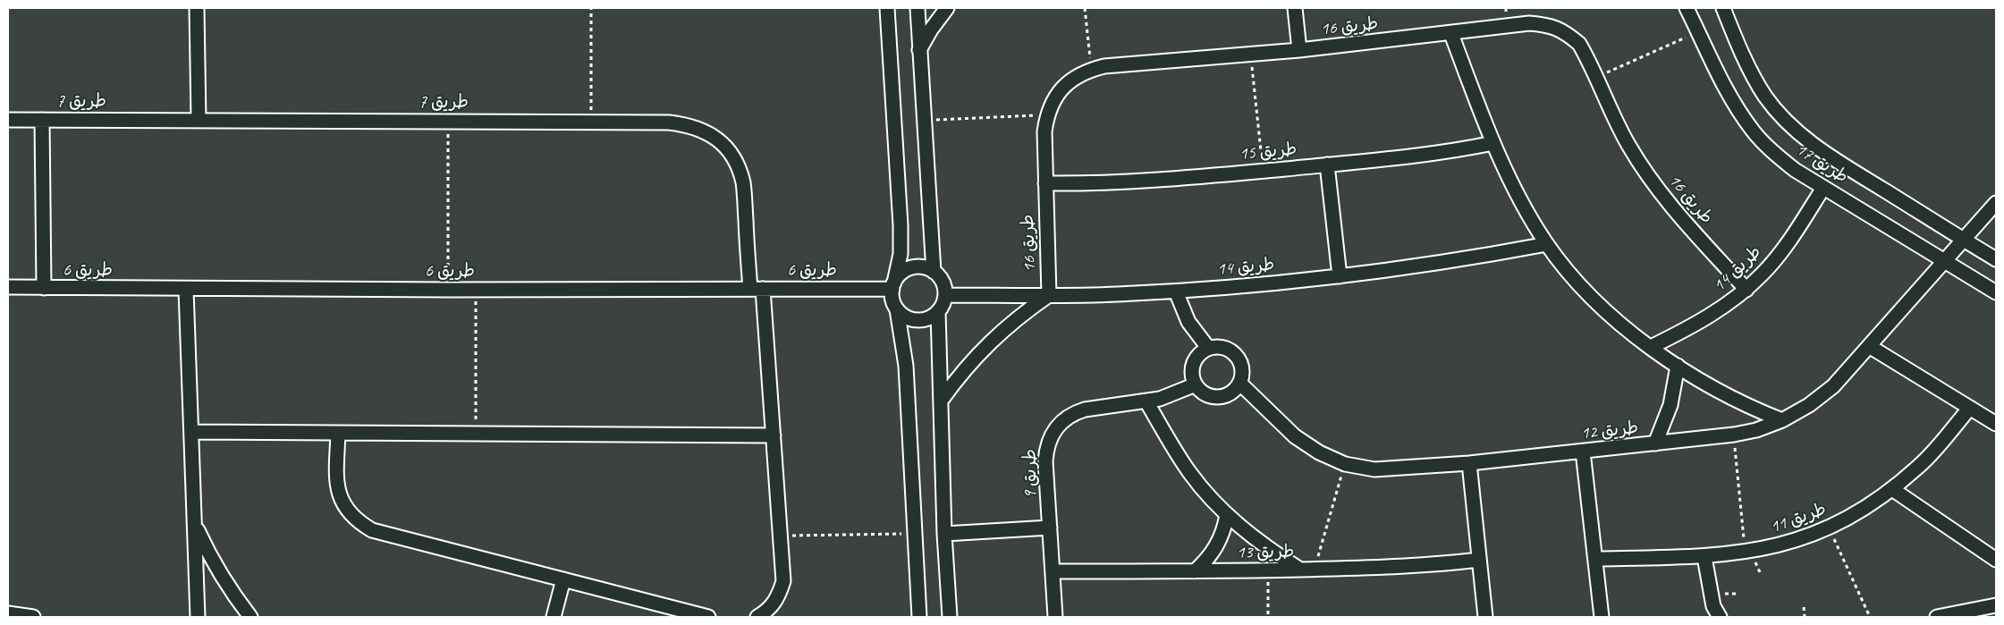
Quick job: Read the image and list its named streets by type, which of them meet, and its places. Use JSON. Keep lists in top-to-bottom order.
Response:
{
  "streets": {
    "street": [
      "طريق 16",
      "طريق 7",
      "طريق 15",
      "طريق 17",
      "طريق 14",
      "طريق 6",
      "طريق 12",
      "طريق 9",
      "طريق 11",
      "طريق 13"
    ]
  },
  "crossings": [
    ["طريق 16", "طريق 15"],
    ["طريق 16", "طريق 14"],
    ["طريق 7", "طريق 6"],
    ["طريق 17", "طريق 14"],
    ["طريق 17", "طريق 12"],
    ["طريق 14", "طريق 6"],
    ["طريق 12", "طريق 9"],
    ["طريق 9", "طريق 13"]
  ]
}
